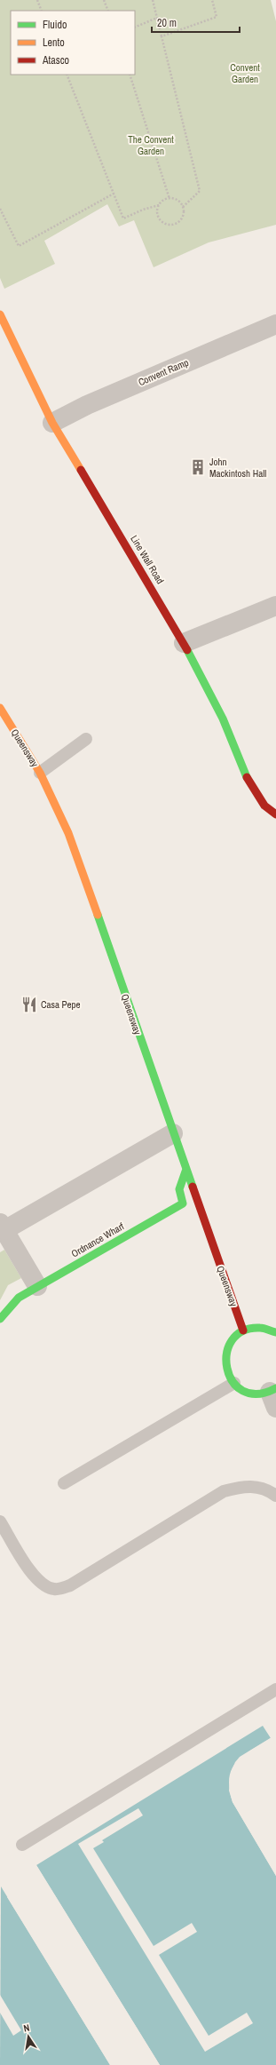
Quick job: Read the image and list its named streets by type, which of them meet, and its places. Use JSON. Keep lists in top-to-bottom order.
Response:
{
  "streets": {
    "street": [
      "Convent Ramp",
      "Line Wall Road",
      "Queensway",
      "Ordnance Wharf"
    ]
  },
  "crossings": [
    ["Convent Ramp", "Line Wall Road"],
    ["Queensway", "Ordnance Wharf"]
  ],
  "parks": ["Convent Garden", "The Convent Garden"],
  "places": {
    "building": ["John Mackintosh Hall"],
    "restaurant": ["Casa Pepe"]
  },
  "legend": ["Fluido", "Lento", "Atasco"],
  "scale_bar": "20 m",
  "north": "top"
}
